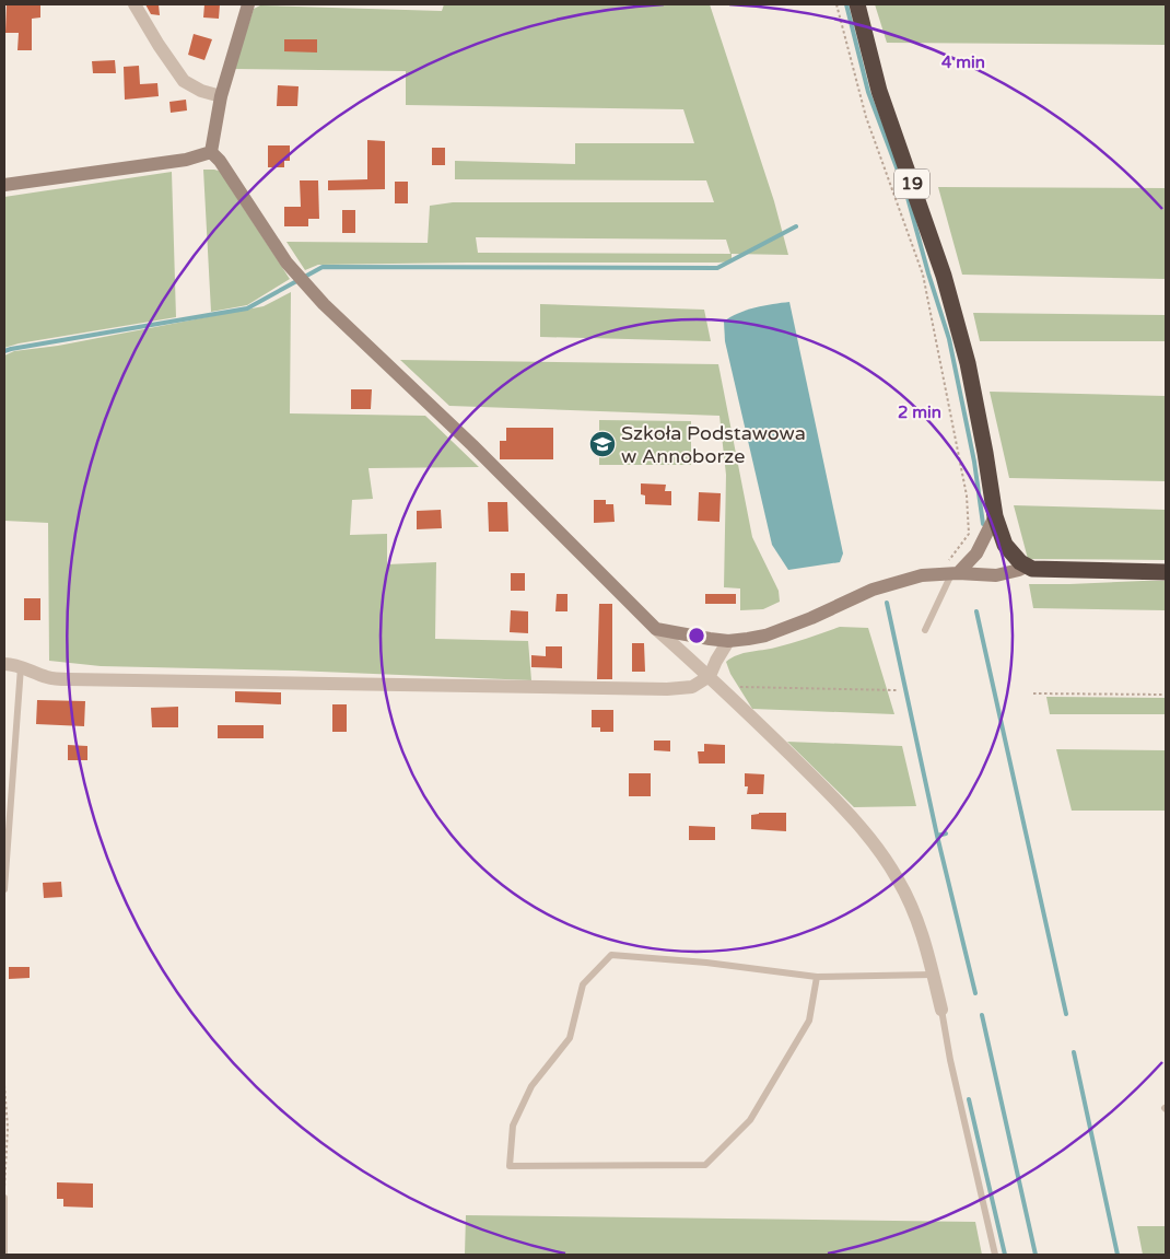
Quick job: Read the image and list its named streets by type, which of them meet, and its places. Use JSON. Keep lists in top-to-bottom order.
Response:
{
  "streets": {
    "highway": ["19"]
  },
  "places": {
    "school or university": ["Szkoła Podstawowa w Annoborze"]
  },
  "rings": ["4 min", "2 min"]
}
